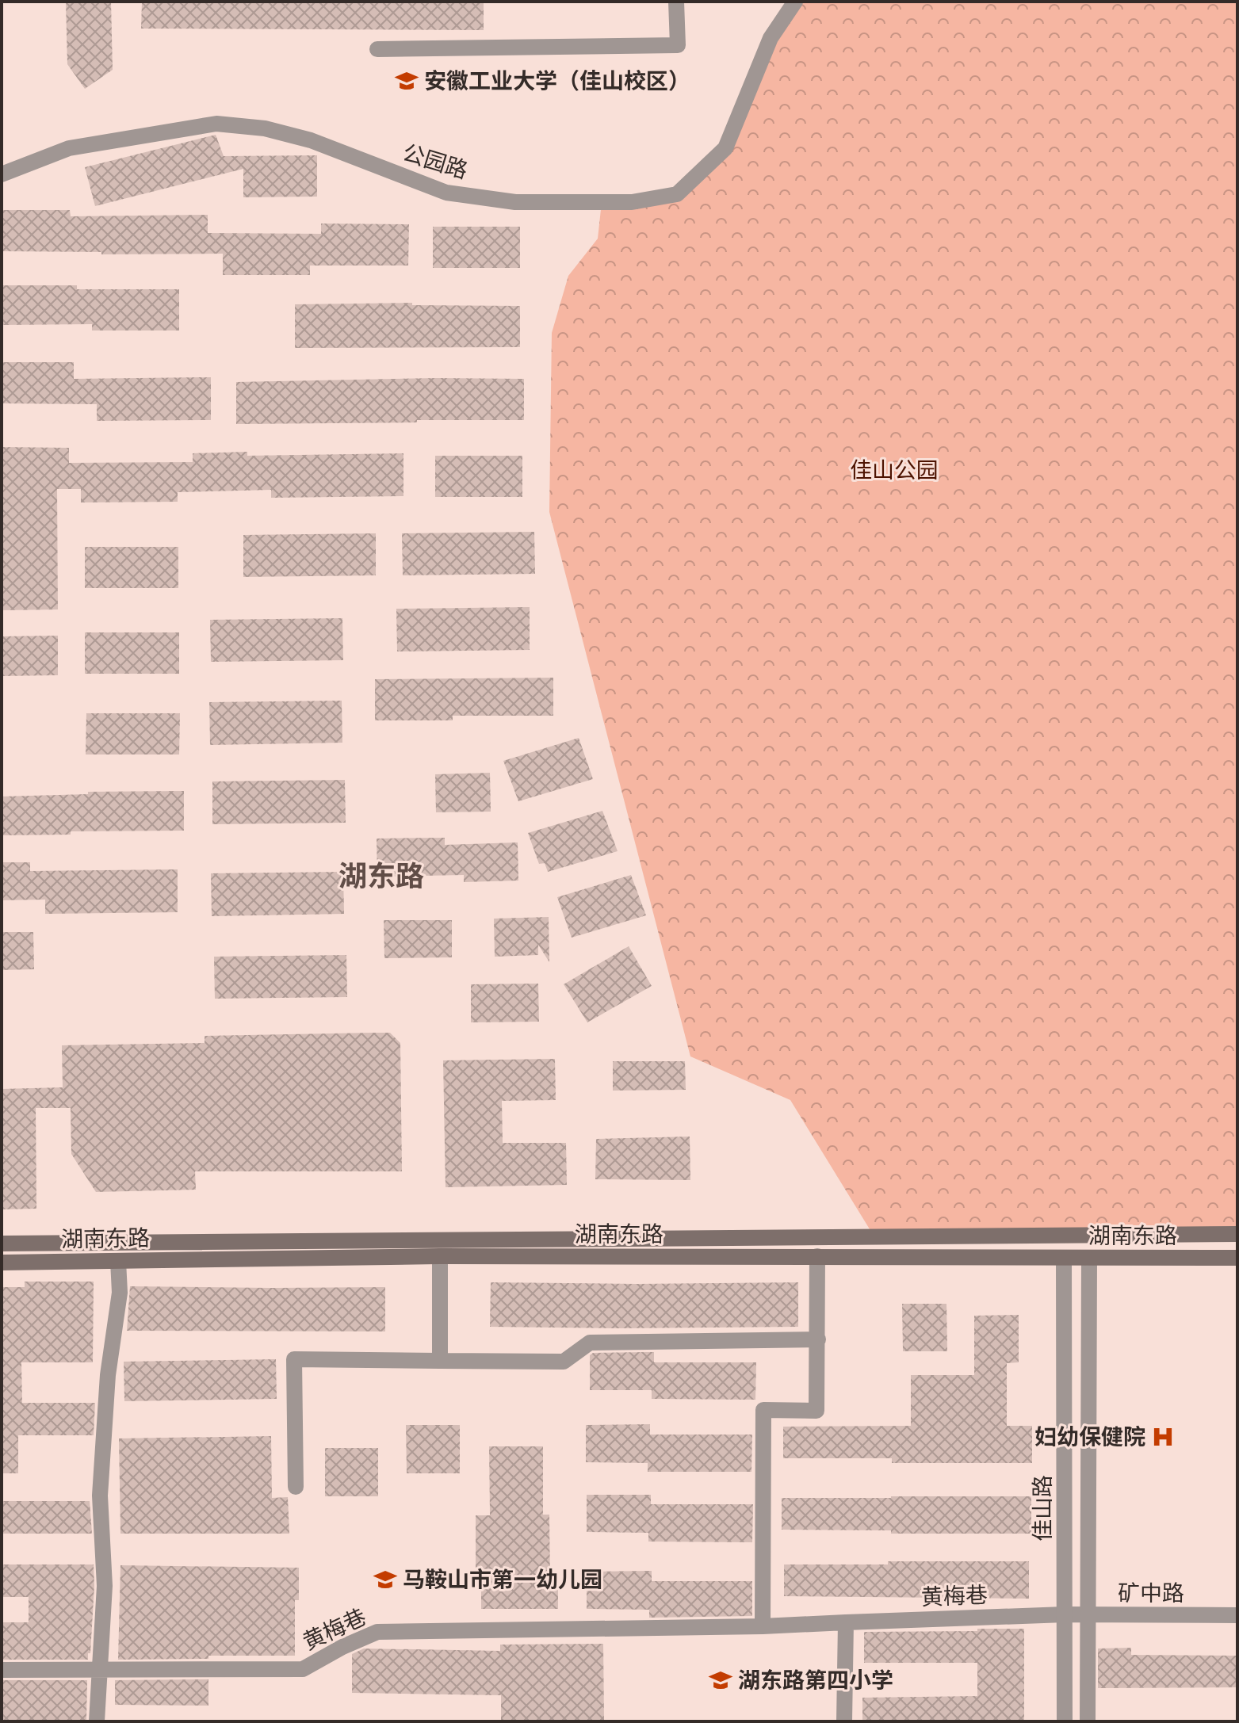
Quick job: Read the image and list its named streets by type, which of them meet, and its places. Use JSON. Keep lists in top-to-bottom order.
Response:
{
  "streets": {
    "main road": ["湖南东路"],
    "street": [
      "公园路",
      "佳山路",
      "矿中路",
      "黄梅巷"
    ]
  },
  "crossings": [
    ["湖南东路", "佳山路"],
    ["佳山路", "矿中路"],
    ["佳山路", "黄梅巷"],
    ["矿中路", "黄梅巷"]
  ],
  "districts": ["湖东路"],
  "parks": ["佳山公园"],
  "places": {
    "school or university": ["安徽工业大学（佳山校区）", "马鞍山市第一幼儿园", "湖东路第四小学"],
    "hospital": ["妇幼保健院"]
  }
}
